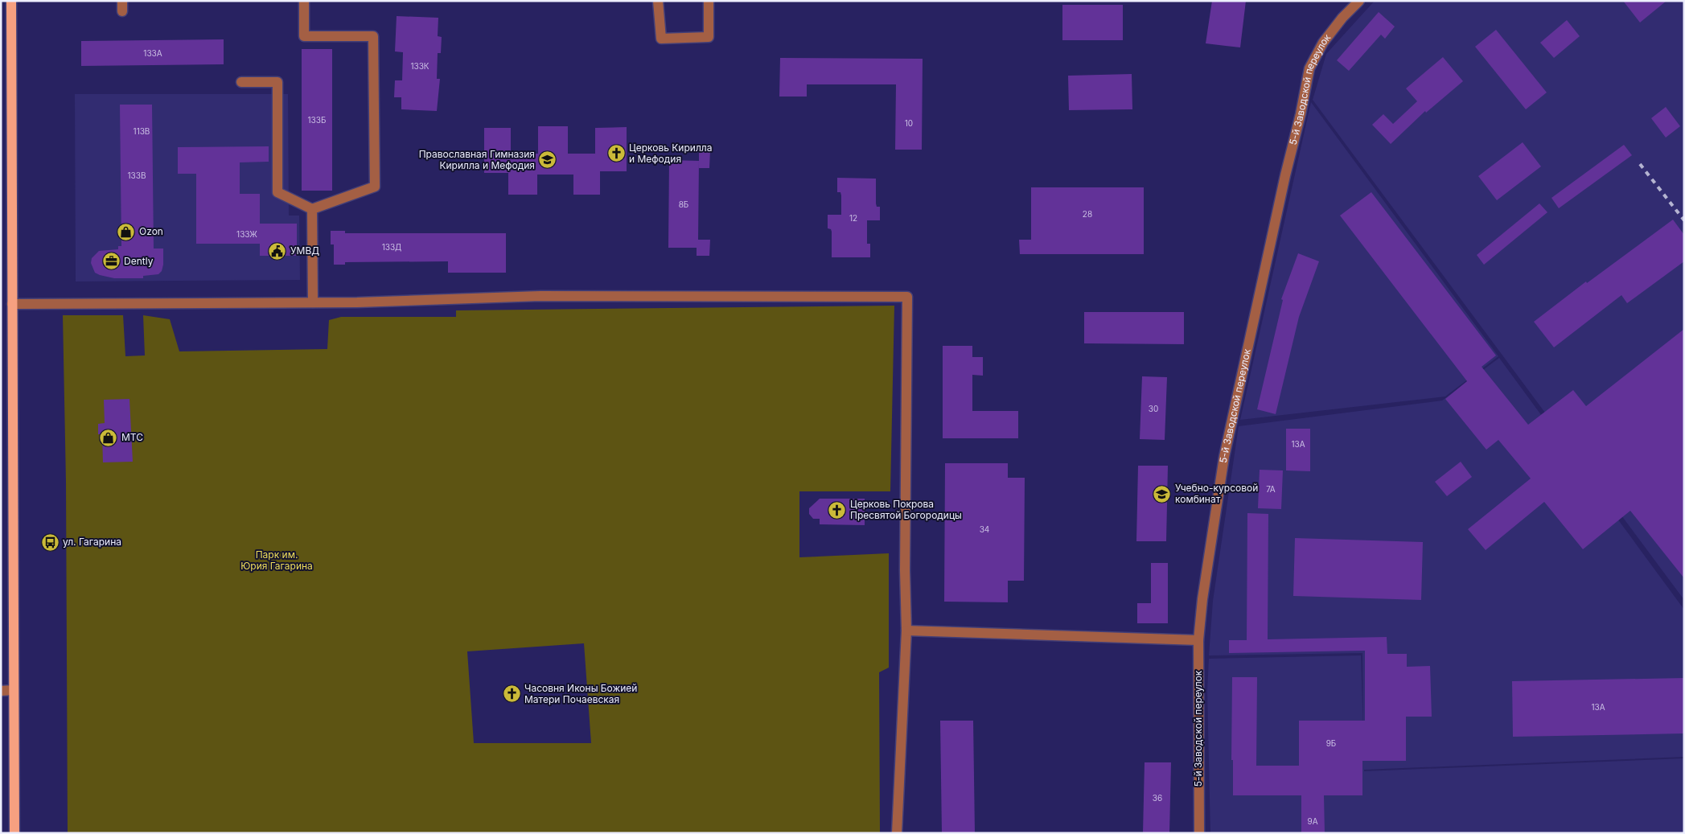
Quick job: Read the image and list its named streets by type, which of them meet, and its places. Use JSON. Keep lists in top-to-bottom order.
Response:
{
  "streets": {
    "street": ["5-й Заводской переулок"]
  },
  "parks": ["Парк им. Юрия Гагарина"],
  "places": {
    "church": ["Церковь Кирилла и Мефодия", "Церковь Покрова Пресвятой Богородицы", "Часовня Иконы Божией Матери Почаевская"],
    "school or university": ["Православная Гимназия Кирилла и Мефодия", "Учебно-курсовой комбинат"],
    "shop": ["Ozon", "МТС"],
    "public building": ["УМВД"],
    "office": ["Dently"],
    "bus stop": ["ул. Гагарина"]
  },
  "house_numbers": [
    "133А",
    "133К",
    "133Б",
    "10",
    "113В",
    "133В",
    "8Б",
    "28",
    "12",
    "133Ж",
    "133Д",
    "30",
    "13А",
    "7А",
    "34",
    "13А",
    "9Б",
    "36",
    "9А"
  ]
}
